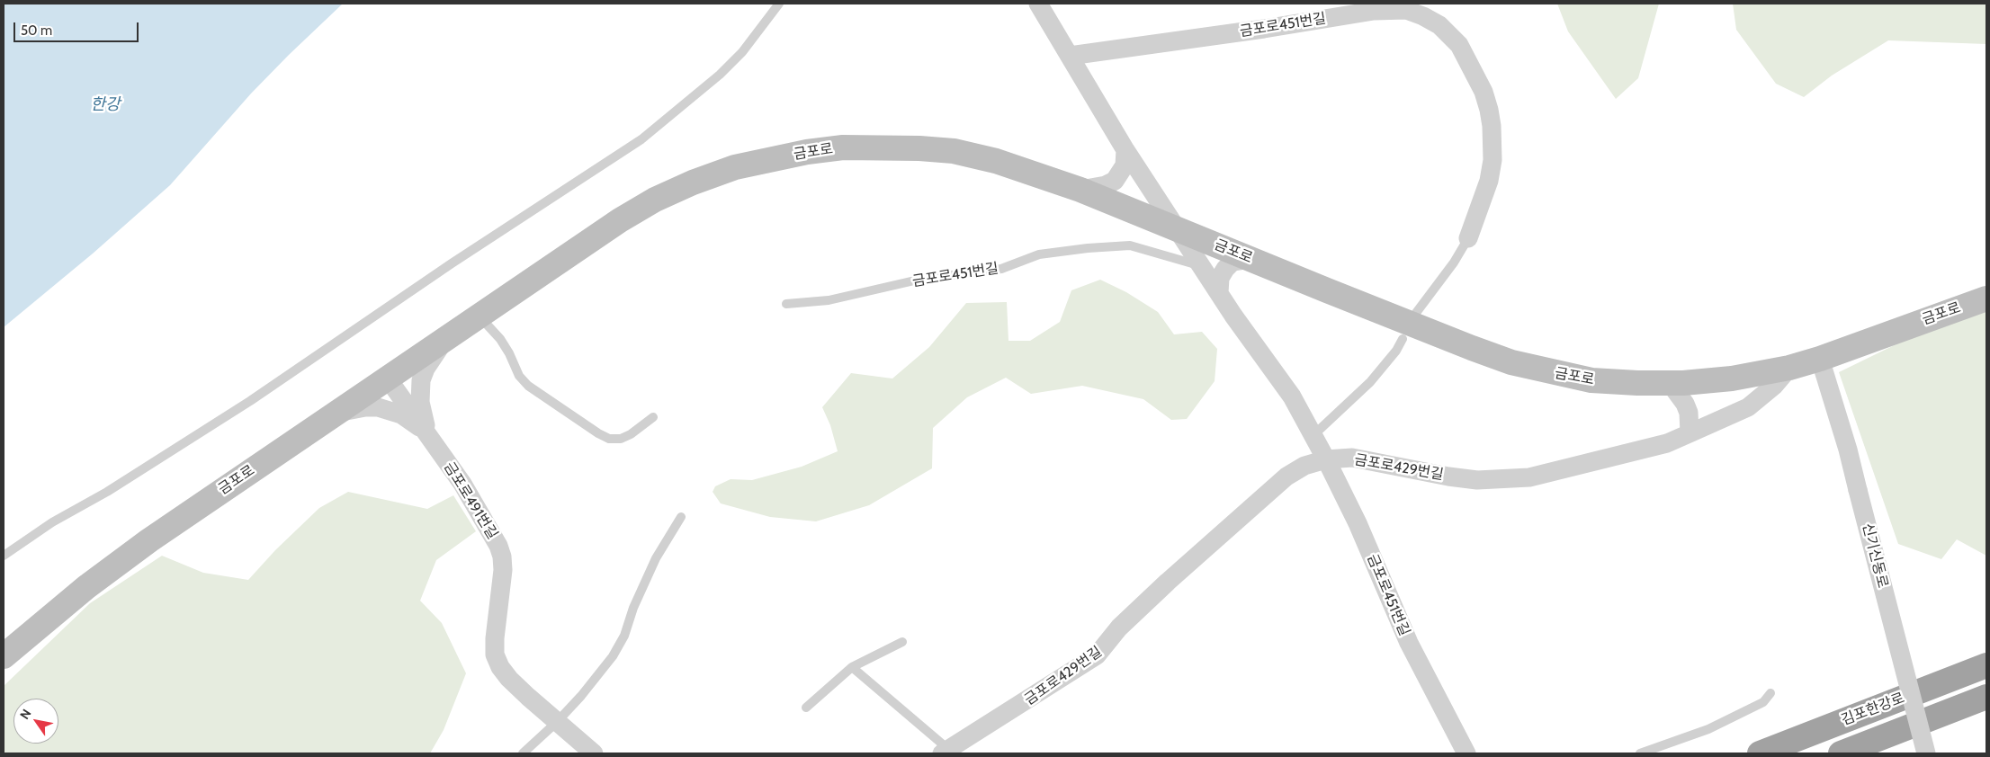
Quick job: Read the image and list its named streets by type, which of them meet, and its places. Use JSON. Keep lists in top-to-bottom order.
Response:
{
  "streets": {
    "highway": ["김포한강로"],
    "main road": ["금포로"],
    "street": [
      "금포로451번길",
      "금포로429번길",
      "금포로491번길",
      "신기신동로"
    ]
  },
  "crossings": [
    ["금포로451번길", "금포로"],
    ["금포로451번길", "금포로429번길"],
    ["금포로", "금포로429번길"],
    ["금포로", "금포로491번길"],
    ["금포로", "신기신동로"]
  ],
  "water": ["한강"],
  "scale_bar": "50 m",
  "north": "top left"
}
